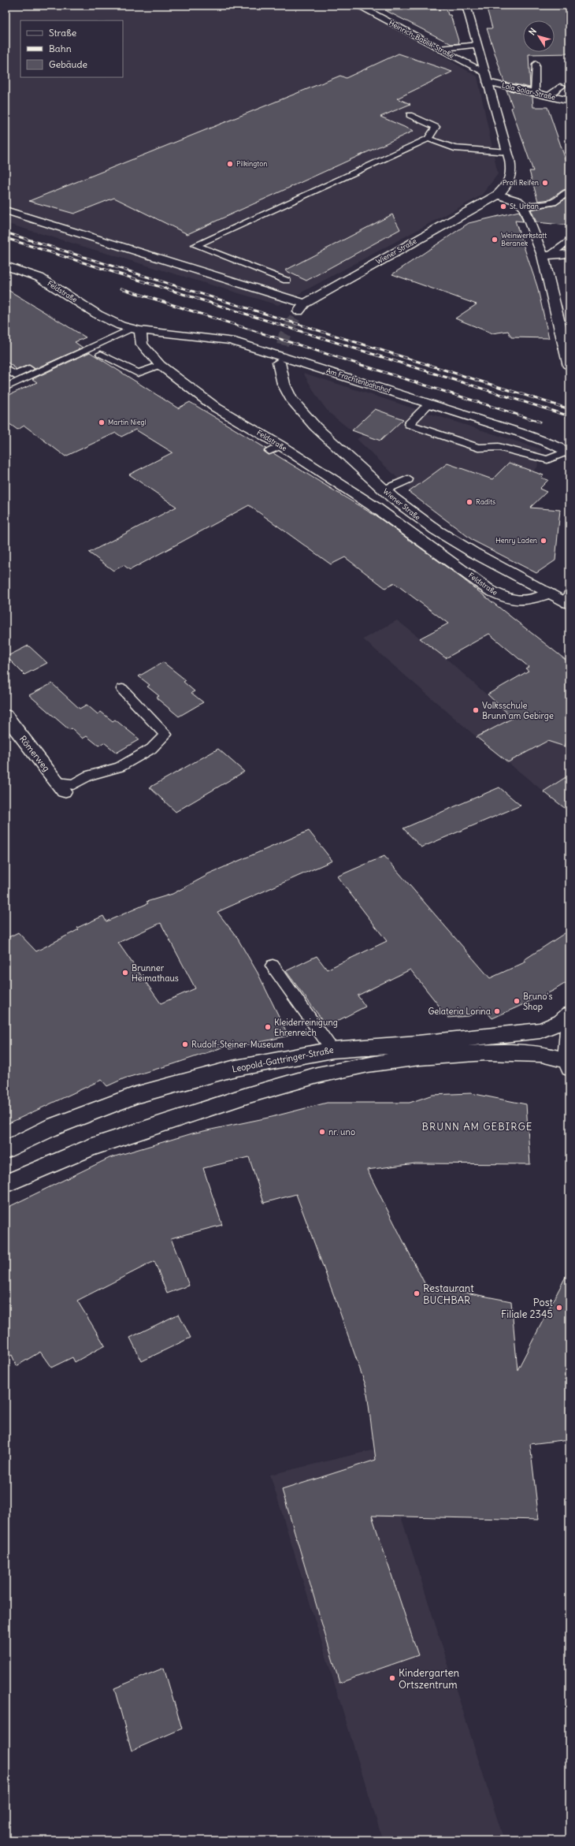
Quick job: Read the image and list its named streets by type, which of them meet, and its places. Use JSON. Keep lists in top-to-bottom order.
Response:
{
  "streets": {
    "main road": [
      "Heinrich-Bablik-Straße",
      "Lola Solar-Straße",
      "Wiener Straße",
      "Feldstraße",
      "Am Frachtenbahnhof",
      "Römerweg",
      "Leopold-Gattringer-Straße"
    ]
  },
  "crossings": [
    ["Heinrich-Bablik-Straße", "Lola Solar-Straße"],
    ["Heinrich-Bablik-Straße", "Wiener Straße"],
    ["Lola Solar-Straße", "Wiener Straße"],
    ["Wiener Straße", "Feldstraße"],
    ["Feldstraße", "Am Frachtenbahnhof"]
  ],
  "districts": ["BRUNN AM GEBIRGE"],
  "places": [
    "Pilkington",
    "Profi Reifen",
    "St. Urban",
    "Weinwerkstatt Beranek",
    "Martin Niegl",
    "Radits",
    "Henry Laden",
    "Volksschule Brunn am Gebirge",
    "Brunner Heimathaus",
    "Bruno's Shop",
    "Gelateria Lorina",
    "Kleiderreinigung Ehrenreich",
    "Rudolf-Steiner-Museum",
    "nr. uno",
    "Restaurant BUCHBAR",
    "Post Filiale 2345",
    "Kindergarten Ortszentrum"
  ],
  "legend": ["Straße", "Bahn", "Gebäude"],
  "north": "top left"
}
